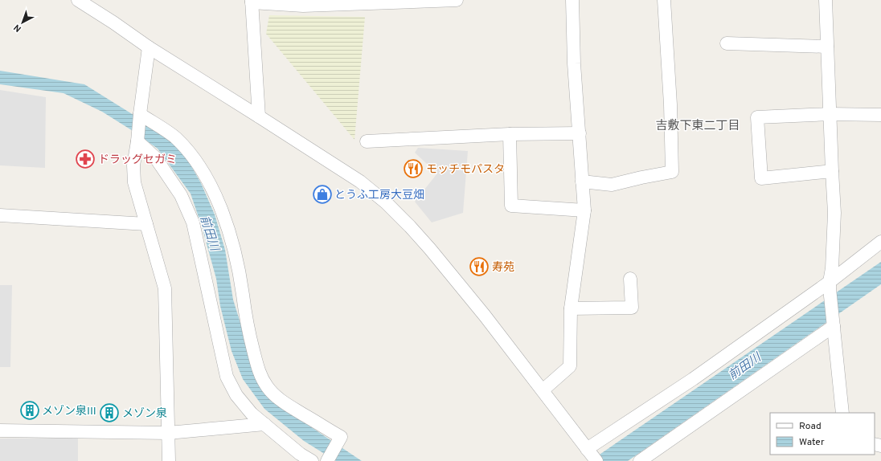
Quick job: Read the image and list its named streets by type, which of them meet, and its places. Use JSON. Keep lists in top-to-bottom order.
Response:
{
  "districts": ["吉敷下東二丁目"],
  "water": ["前田川"],
  "places": {
    "pharmacy": ["ドラッグセガミ"],
    "restaurant": ["モッチモパスタ", "寿苑"],
    "shop": ["とうふ工房大豆畑"],
    "building": ["メゾン泉III", "メゾン泉"]
  },
  "legend": ["Road", "Water"],
  "north": "bottom left"
}
